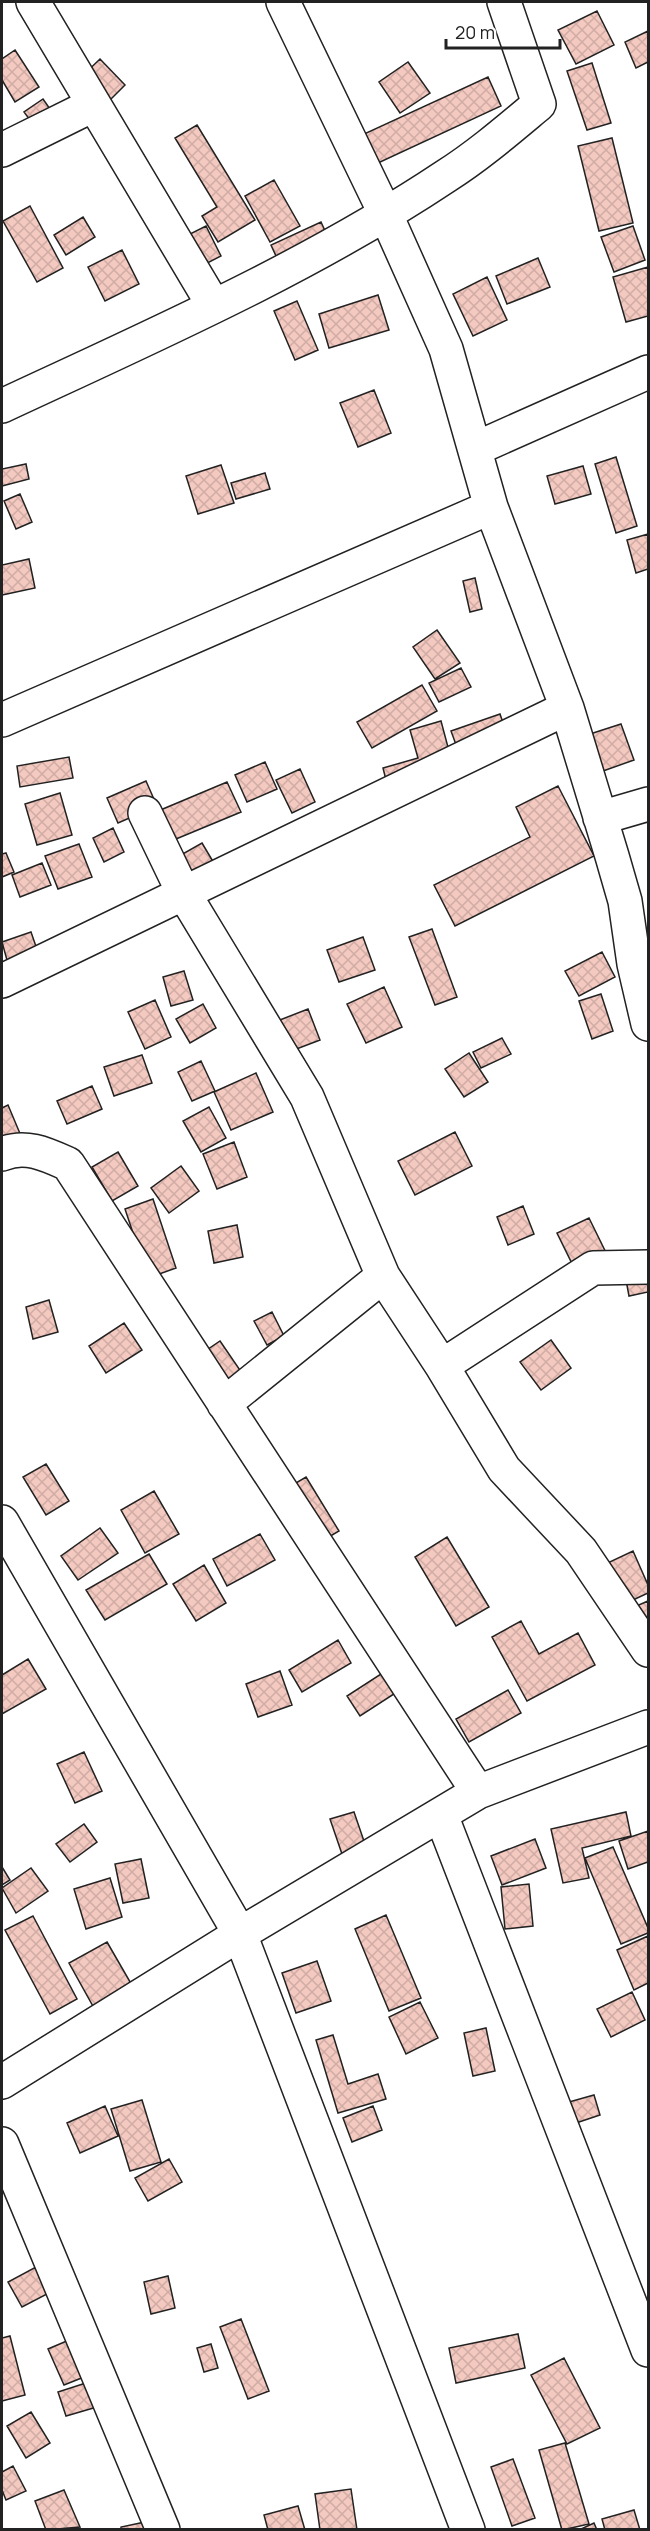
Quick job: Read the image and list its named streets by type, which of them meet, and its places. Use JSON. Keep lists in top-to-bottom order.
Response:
{
  "scale_bar": "20 m"
}
